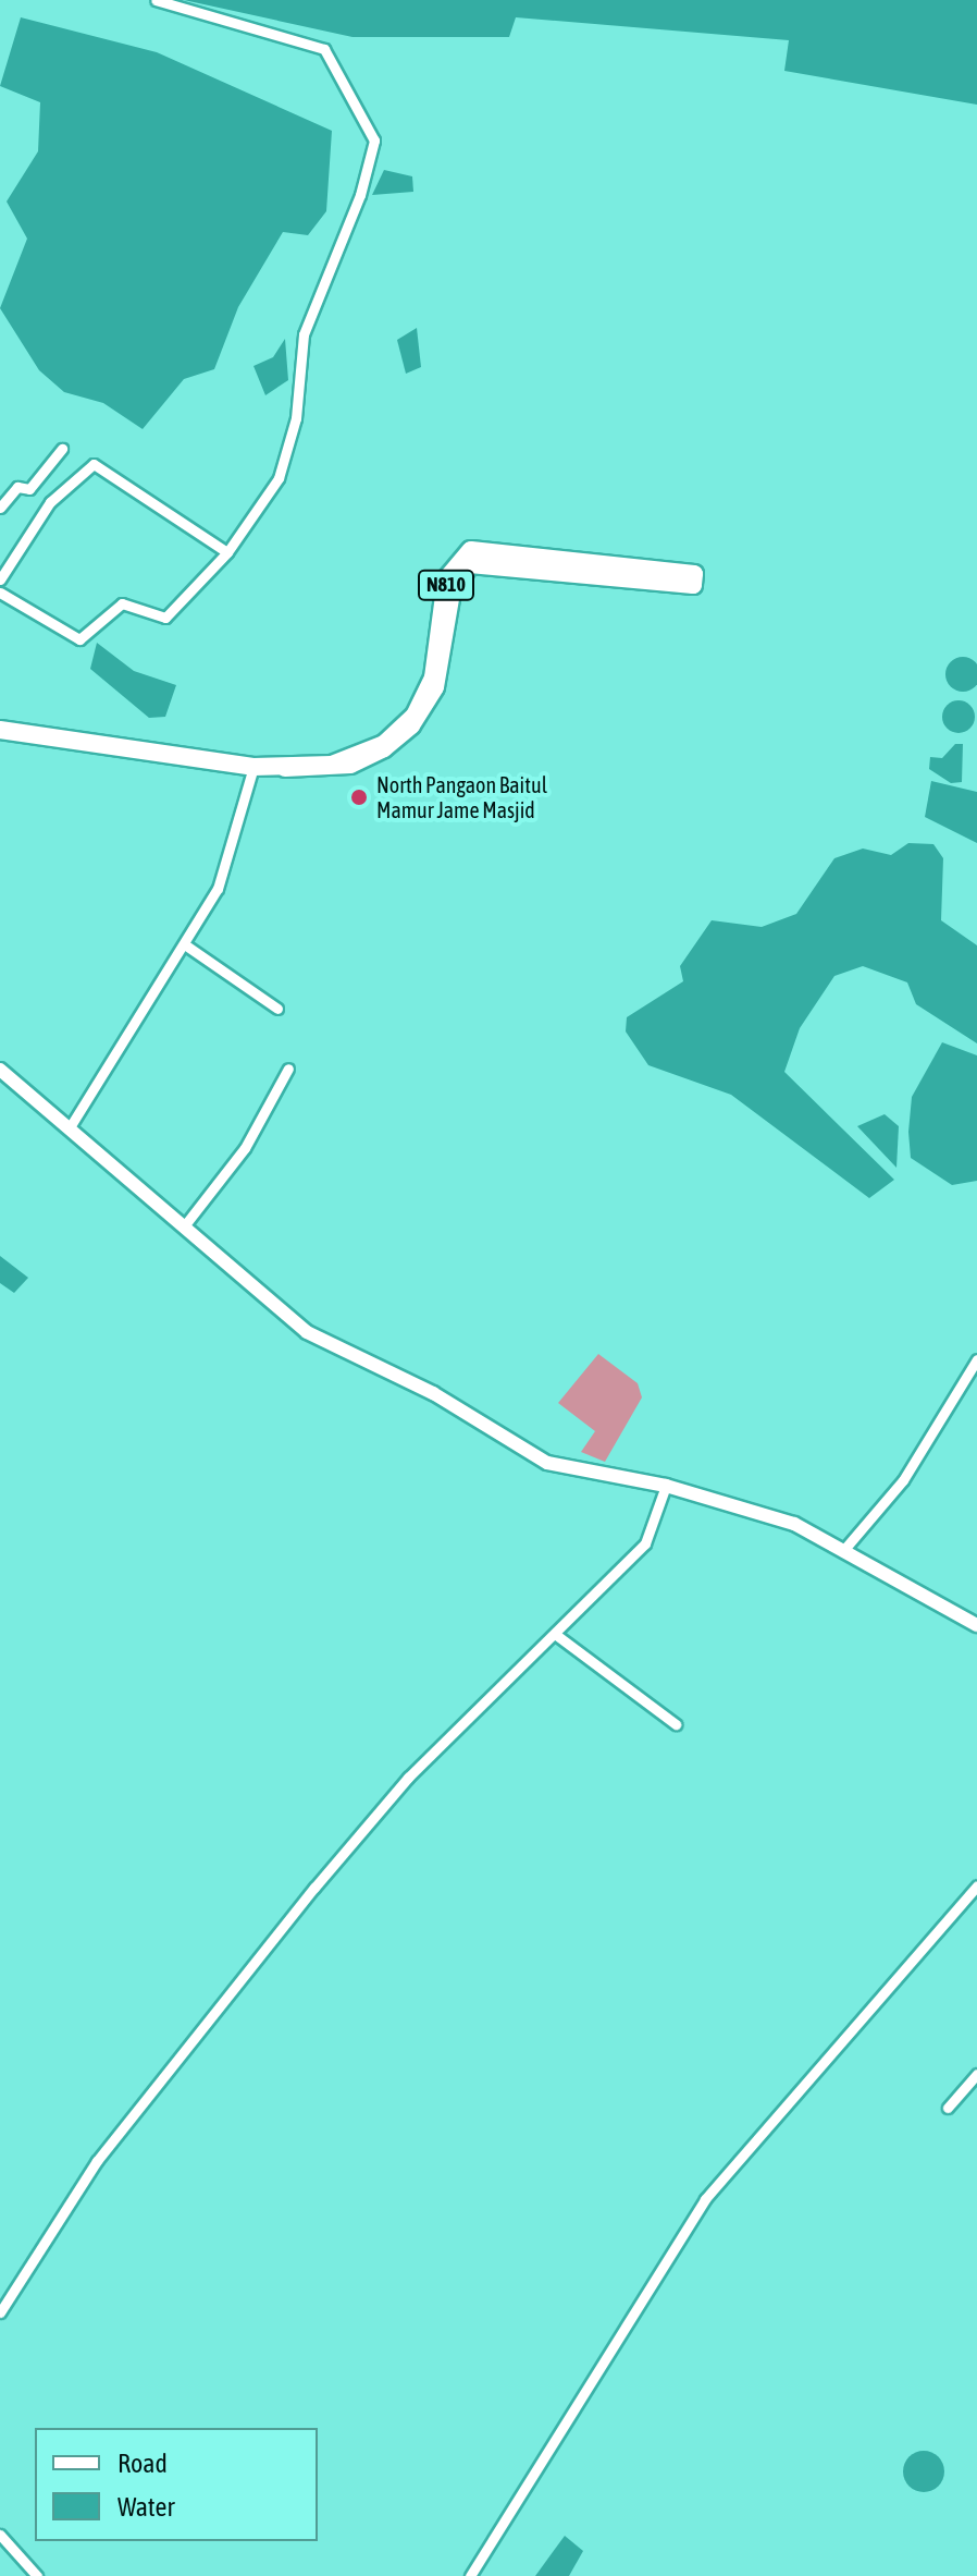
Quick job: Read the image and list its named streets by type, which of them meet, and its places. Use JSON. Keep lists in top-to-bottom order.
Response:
{
  "streets": {
    "highway": ["N810"]
  },
  "places": ["North Pangaon Baitul Mamur Jame Masjid"],
  "legend": ["Road", "Water"]
}
